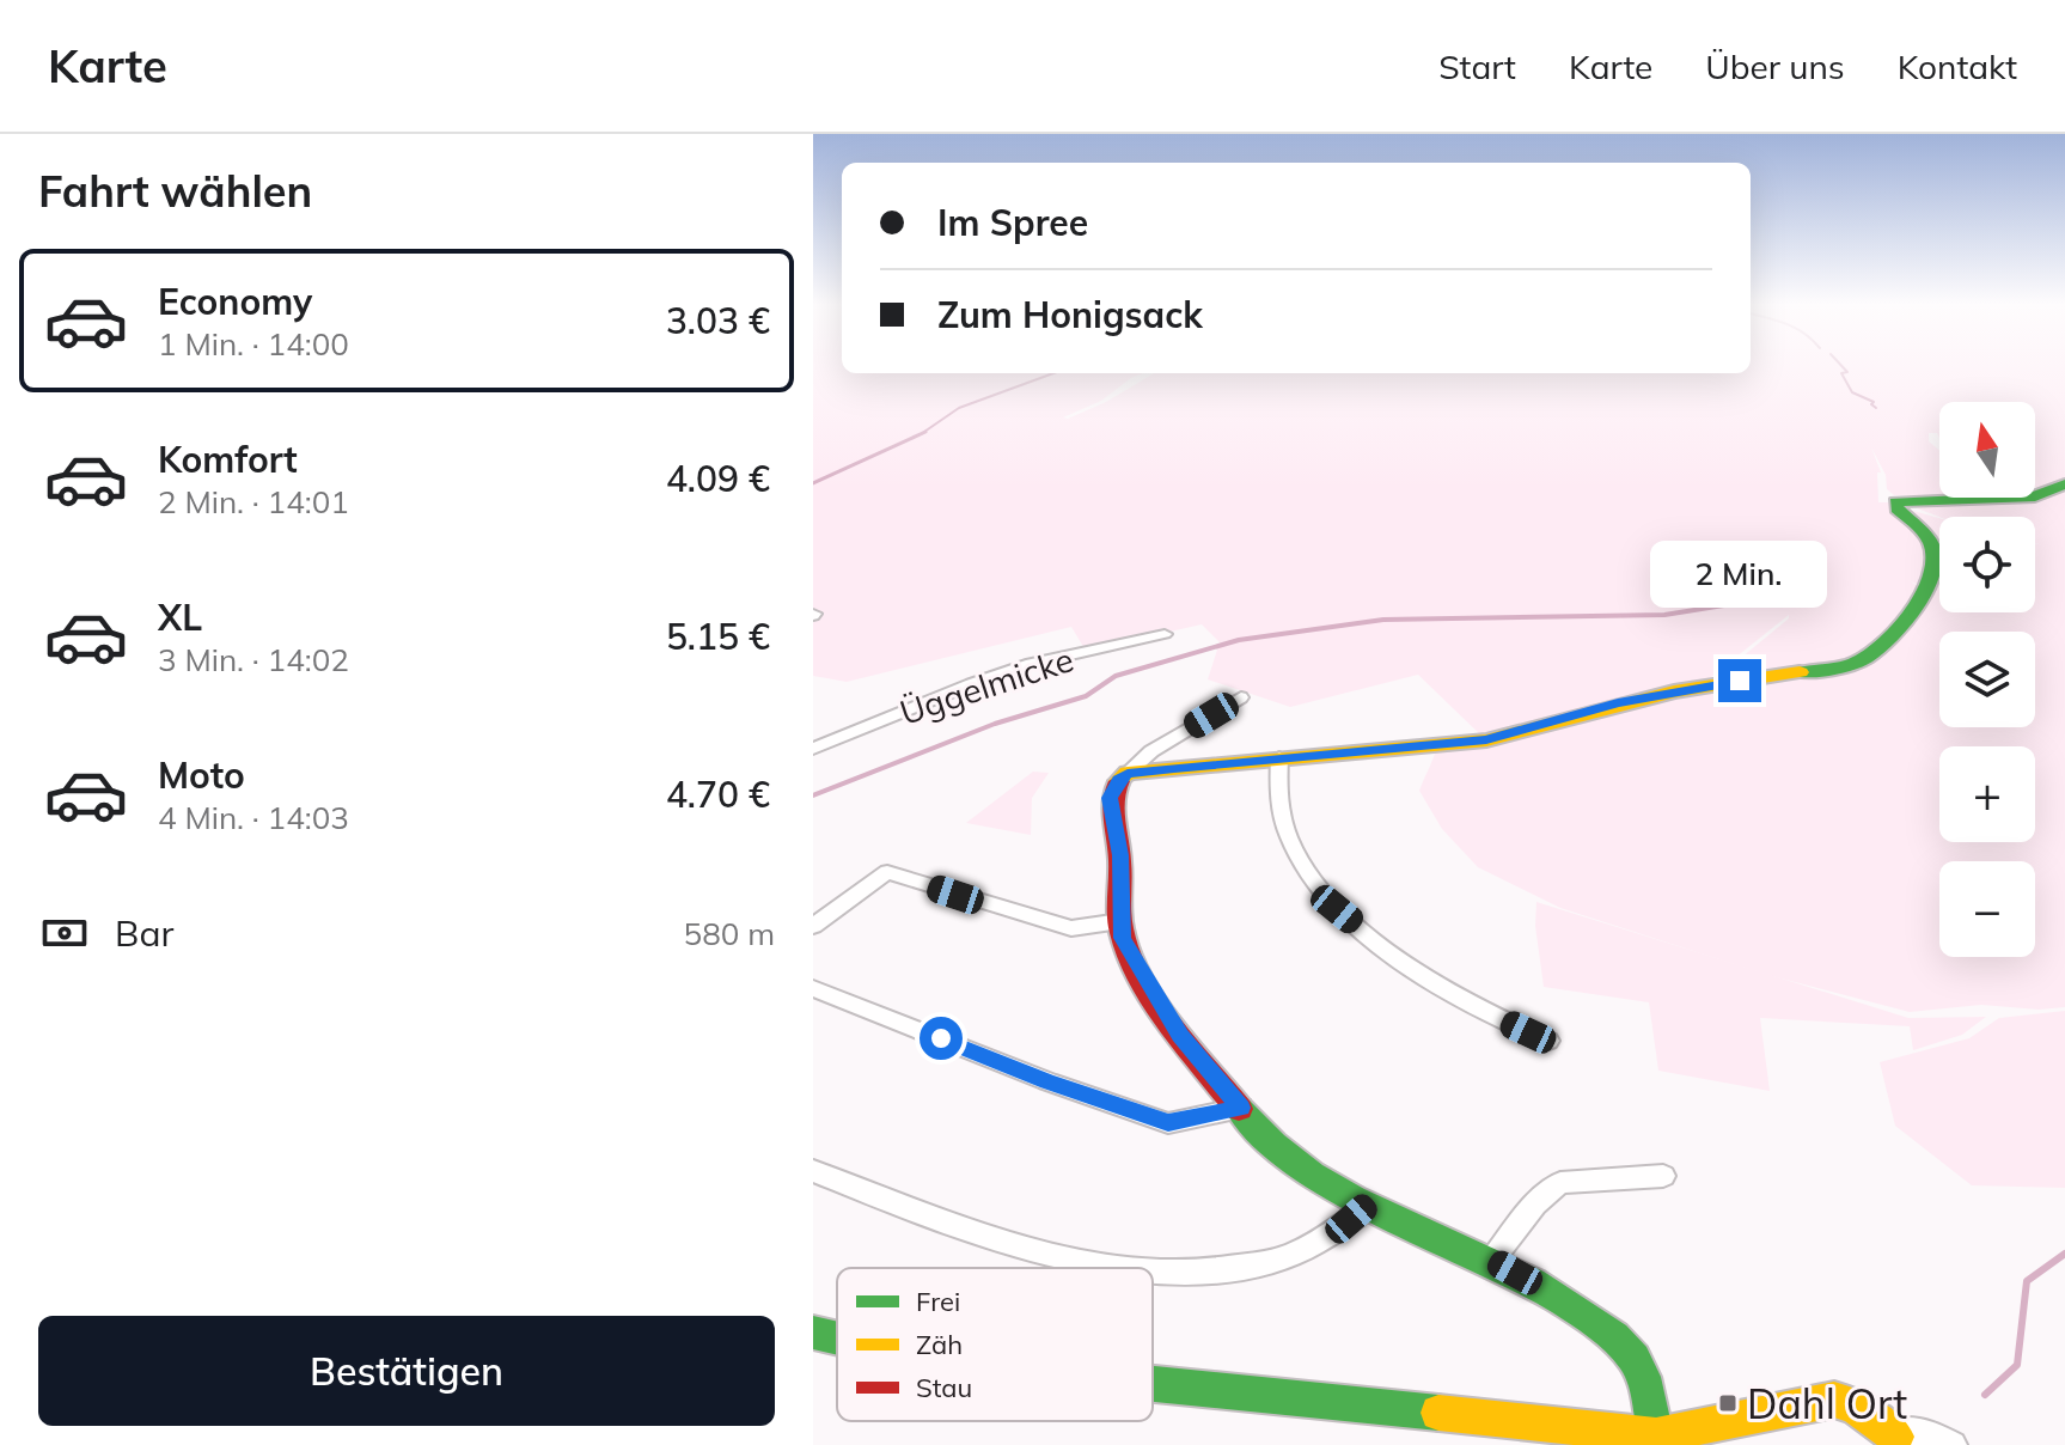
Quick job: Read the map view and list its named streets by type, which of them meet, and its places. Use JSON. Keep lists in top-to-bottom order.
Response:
{
  "streets": {
    "street": ["Üggelmicke"]
  },
  "places": {
    "transit": ["Dahl Ort"]
  },
  "legend": ["Frei", "Zäh", "Stau"],
  "north": "top",
  "page": {
    "header": "Karte",
    "nav": [
      "Start",
      "Karte",
      "Über uns",
      "Kontakt"
    ],
    "heading": "Fahrt wählen",
    "banner": ["Im Spree", "Zum Honigsack"],
    "list": [
      {
        "name": "Economy",
        "note": "1 Min. · 14:00",
        "value": "3.03 €"
      },
      {
        "name": "Komfort",
        "note": "2 Min. · 14:01",
        "value": "4.09 €"
      },
      {
        "name": "XL",
        "note": "3 Min. · 14:02",
        "value": "5.15 €"
      },
      {
        "name": "Moto",
        "note": "4 Min. · 14:03",
        "value": "4.70 €"
      }
    ],
    "map_buttons": ["+", "−"],
    "bubble": "2 Min.",
    "pay": ["Bar", "580 m"],
    "buttons": "Bestätigen"
  }
}
